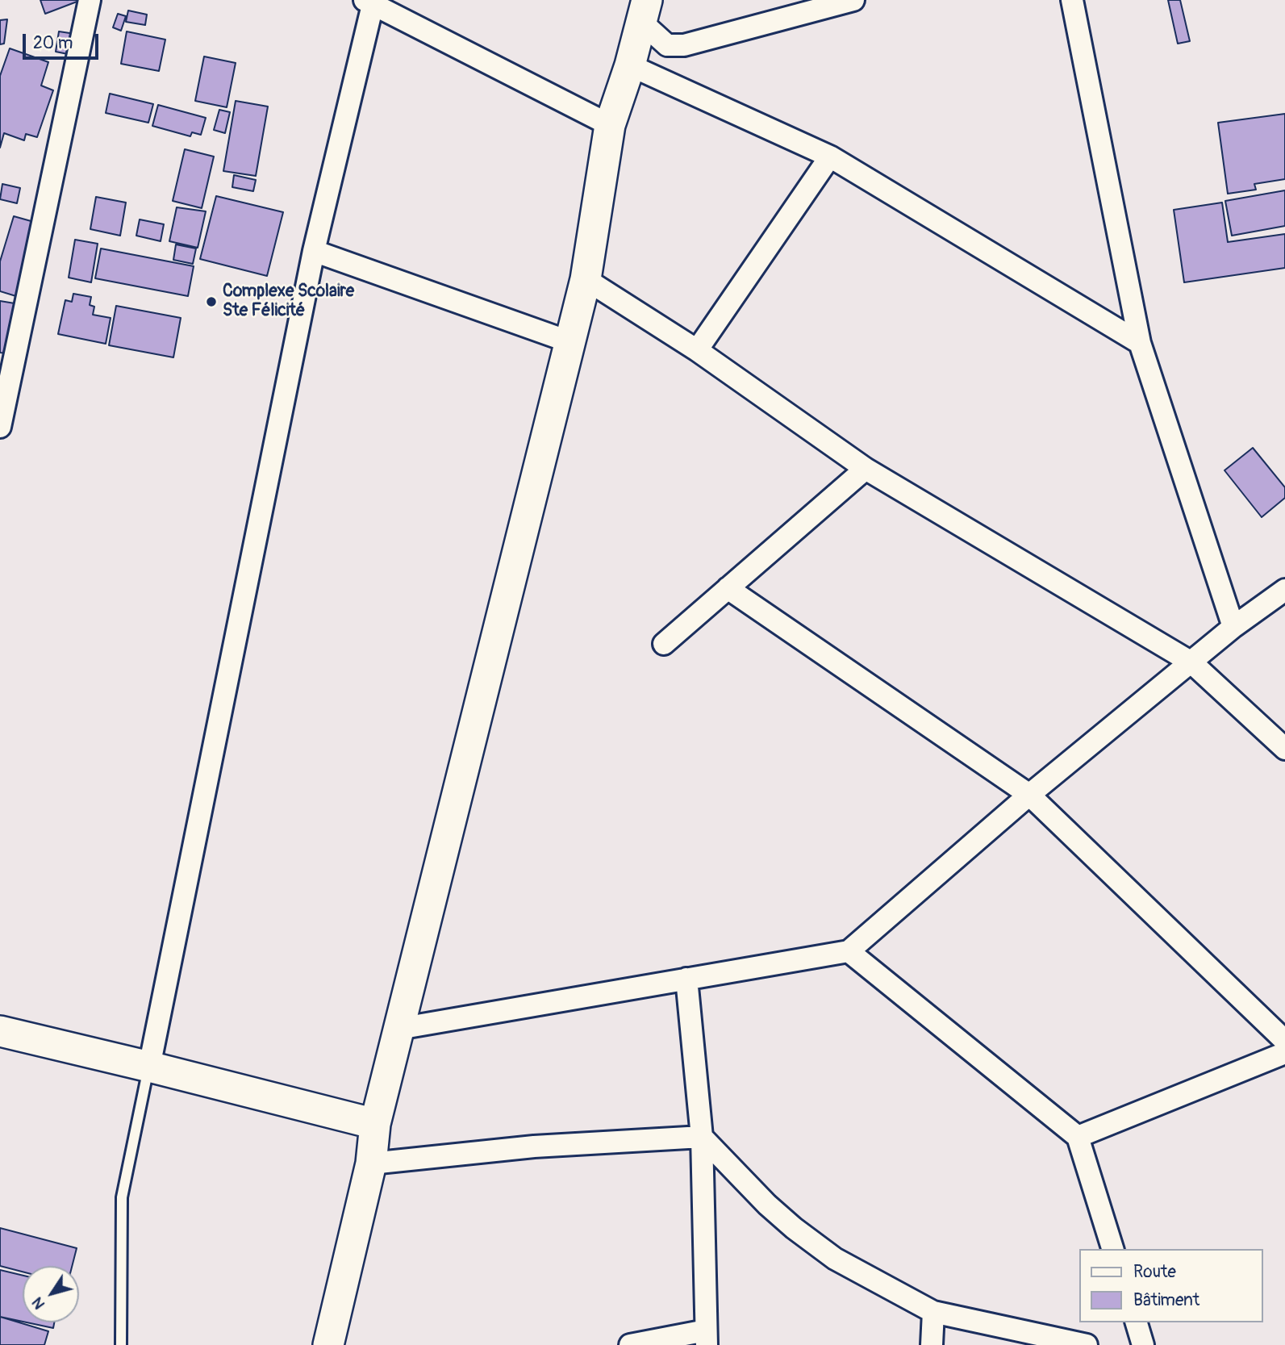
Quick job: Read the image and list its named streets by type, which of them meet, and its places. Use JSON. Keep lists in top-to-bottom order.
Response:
{
  "places": ["Complexe Scolaire Ste Félicité"],
  "legend": ["Route", "Bâtiment"],
  "scale_bar": "20 m",
  "north": "bottom left"
}
